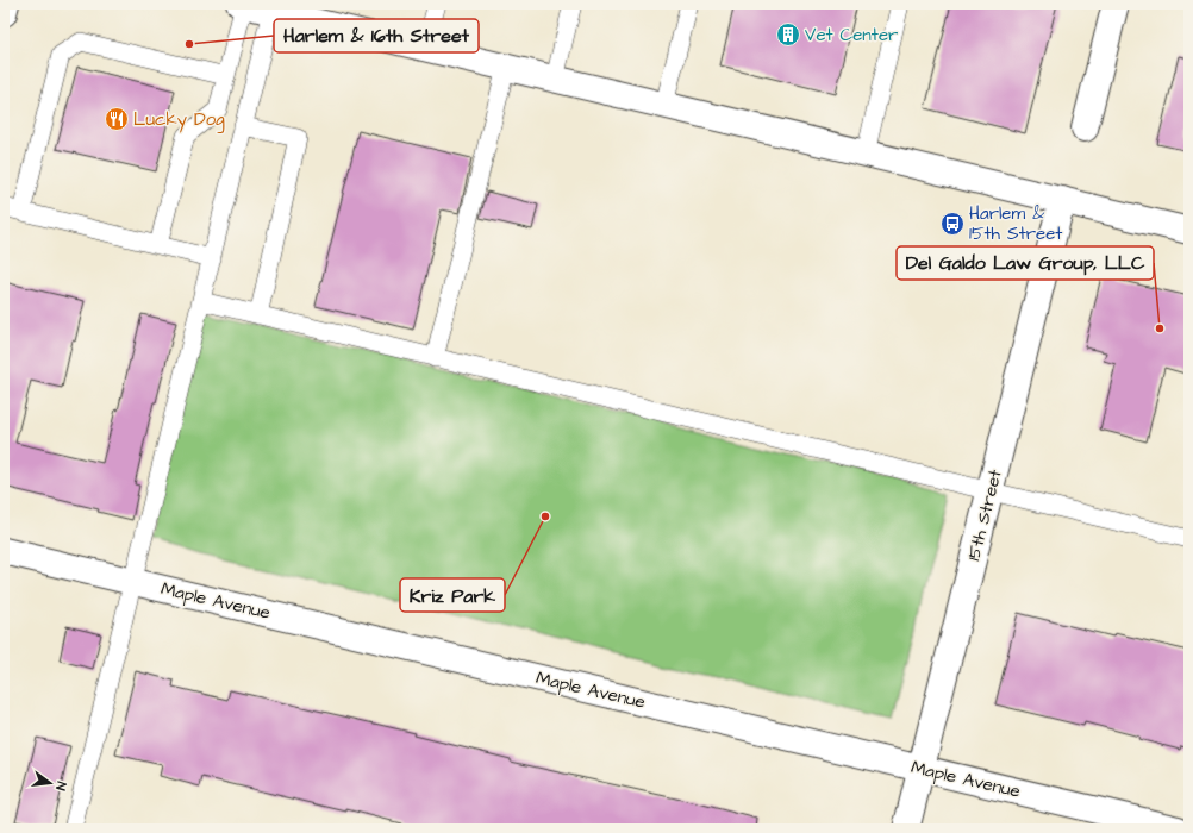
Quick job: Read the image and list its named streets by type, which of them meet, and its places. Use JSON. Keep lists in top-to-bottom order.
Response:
{
  "streets": {
    "street": ["15th Street", "Maple Avenue"]
  },
  "crossings": [
    ["15th Street", "Maple Avenue"]
  ],
  "places": {
    "building": ["Vet Center"],
    "other": ["Harlem & 16th Street", "Del Galdo Law Group, LLC", "Kriz Park"],
    "restaurant": ["Lucky Dog"],
    "bus stop": ["Harlem & 15th Street"]
  },
  "north": "right"
}
